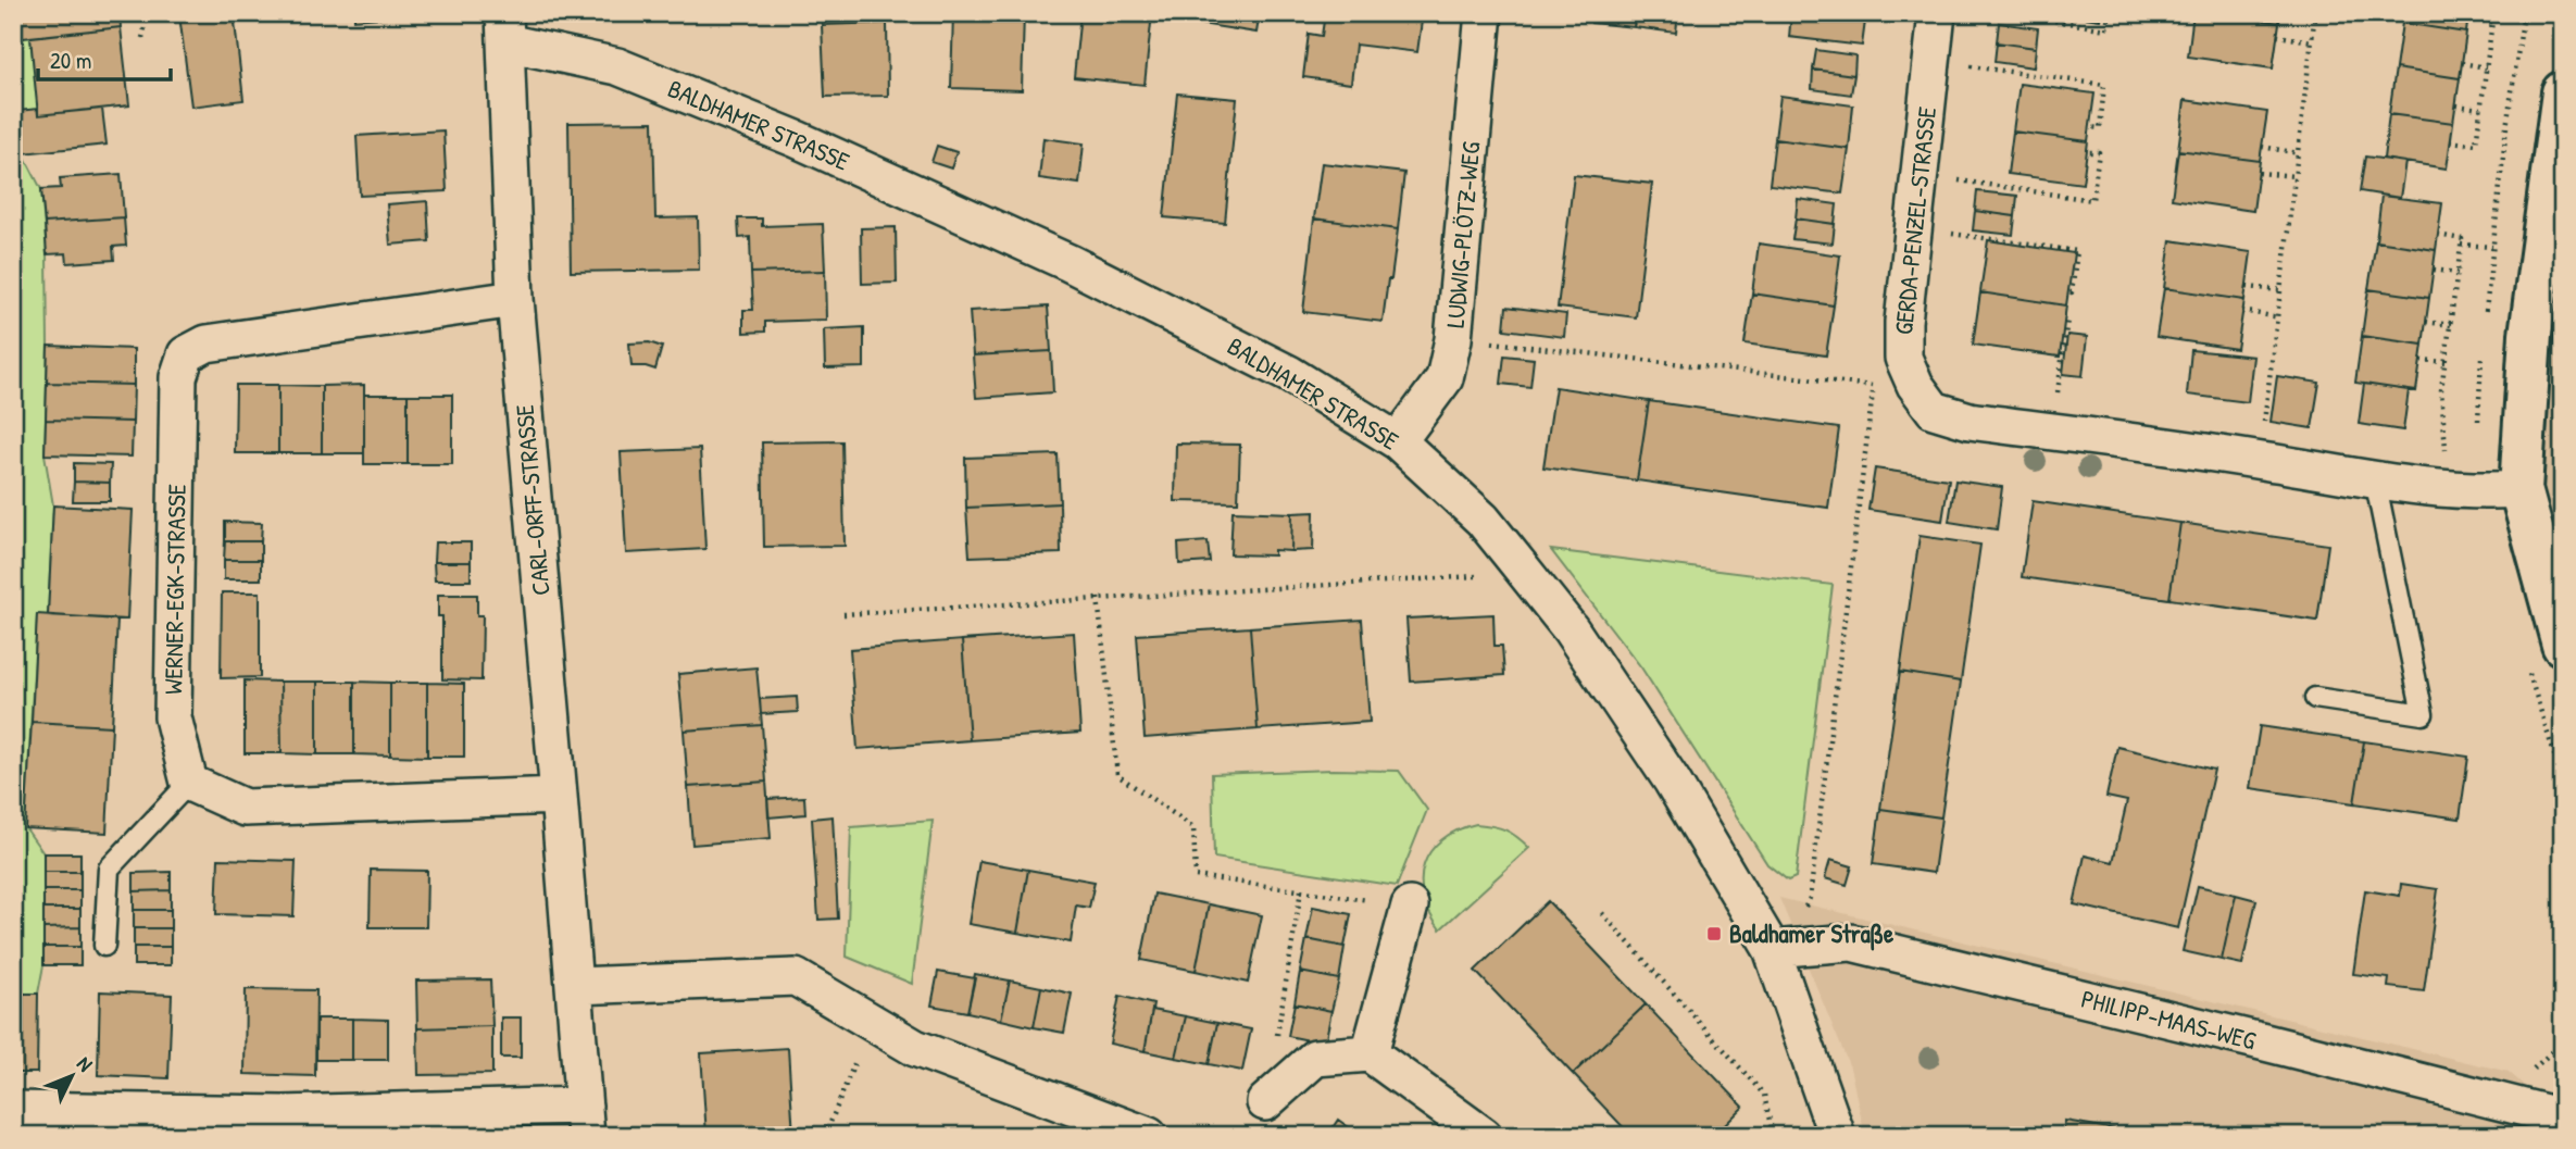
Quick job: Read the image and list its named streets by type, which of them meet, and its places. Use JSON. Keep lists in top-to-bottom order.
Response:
{
  "streets": {
    "street": [
      "BALDHAMER STRASSE",
      "GERDA-PENZEL-STRASSE",
      "LUDWIG-PLÖTZ-WEG",
      "CARL-ORFF-STRASSE",
      "WERNER-EGK-STRASSE",
      "PHILIPP-MAAS-WEG"
    ]
  },
  "crossings": [
    ["BALDHAMER STRASSE", "LUDWIG-PLÖTZ-WEG"],
    ["BALDHAMER STRASSE", "CARL-ORFF-STRASSE"],
    ["BALDHAMER STRASSE", "PHILIPP-MAAS-WEG"],
    ["CARL-ORFF-STRASSE", "WERNER-EGK-STRASSE"]
  ],
  "places": {
    "transit": ["Baldhamer Straße"]
  },
  "scale_bar": "20 m",
  "north": "top right"
}
